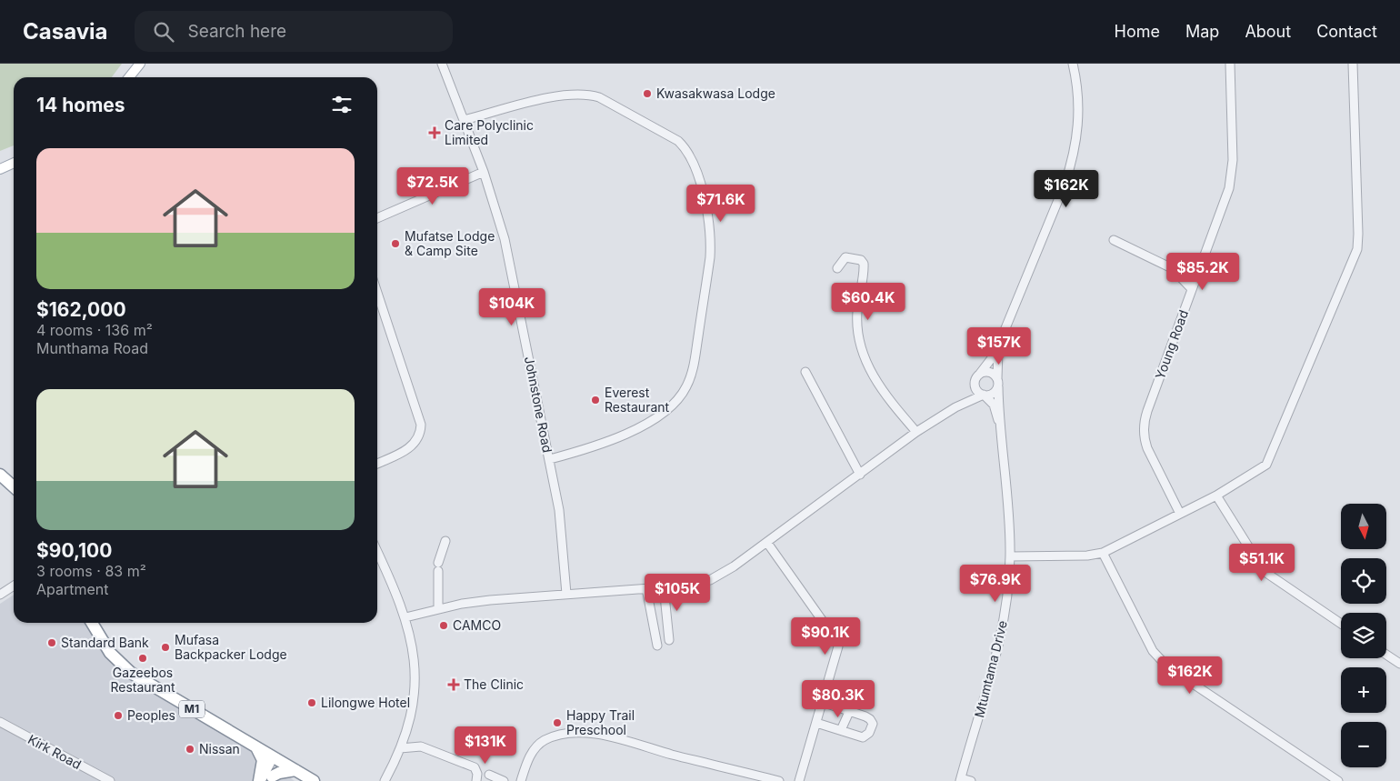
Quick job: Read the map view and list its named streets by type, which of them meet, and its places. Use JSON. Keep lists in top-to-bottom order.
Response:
{
  "streets": {
    "highway": ["M1"],
    "street": [
      "Young Road",
      "Johnstone Road",
      "Mtumtama Drive",
      "Kirk Road"
    ]
  },
  "places": {
    "other": [
      "Kwasakwasa Lodge",
      "Mufatse Lodge & Camp Site",
      "Everest Restaurant",
      "CAMCO",
      "Standard Bank",
      "Mufasa Backpacker Lodge",
      "Gazeebos Restaurant",
      "Lilongwe Hotel",
      "Peoples",
      "Happy Trail Preschool",
      "Nissan"
    ],
    "health": ["Care Polyclinic Limited", "The Clinic"]
  },
  "north": "bottom",
  "page": {
    "header": "Casavia",
    "search": "Search here",
    "nav": [
      "Home",
      "Map",
      "About",
      "Contact"
    ],
    "heading": "14 homes",
    "list": [
      {
        "name": "$162,000",
        "note": "4 rooms · 136 m² · Munthama Road"
      },
      {
        "name": "$90,100",
        "note": "3 rooms · 83 m² · Apartment"
      }
    ],
    "price": [
      "$72.5K",
      "$162K",
      "$71.6K",
      "$85.2K",
      "$60.4K",
      "$104K",
      "$157K",
      "$51.1K",
      "$76.9K",
      "$105K",
      "$90.1K",
      "$162K",
      "$80.3K",
      "$131K"
    ],
    "map_buttons": ["+", "−"]
  }
}
